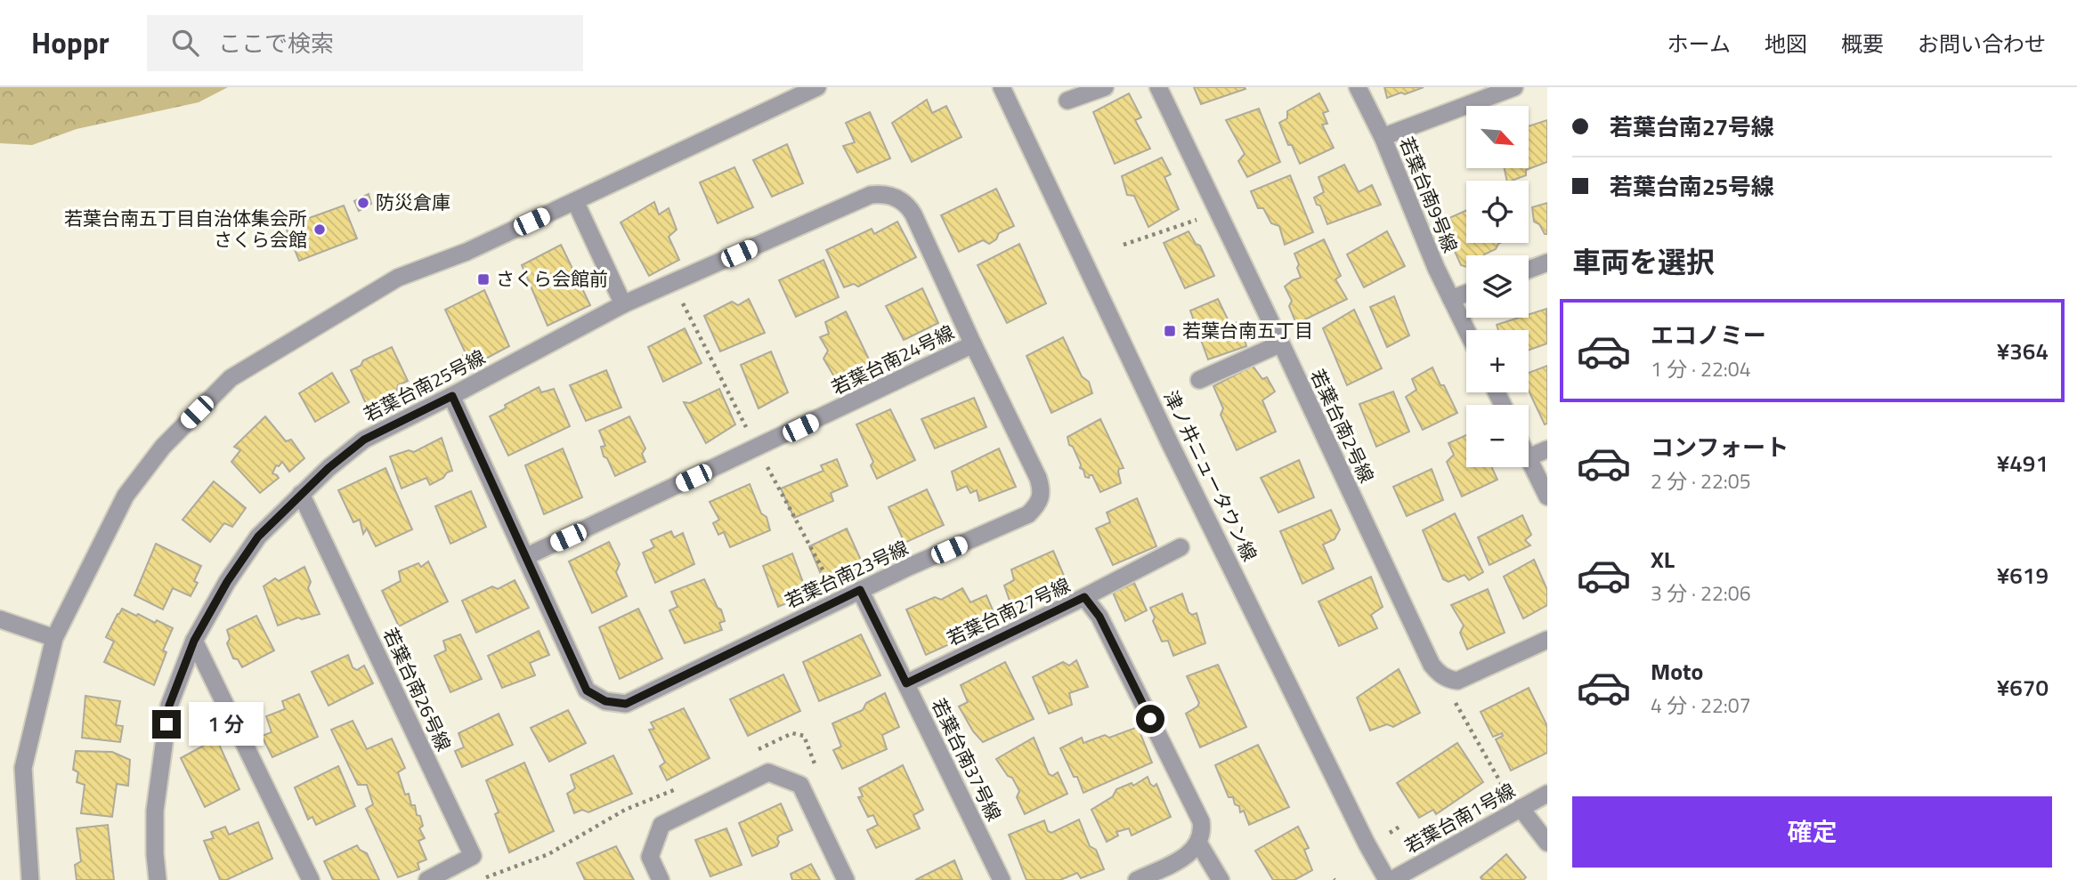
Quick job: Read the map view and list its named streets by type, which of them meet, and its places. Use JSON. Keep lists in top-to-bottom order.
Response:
{
  "streets": {
    "street": [
      "若葉台南9号線",
      "若葉台南24号線",
      "若葉台南25号線",
      "若葉台南2号線",
      "津ノ井ニュータウン線",
      "若葉台南23号線",
      "若葉台南27号線",
      "若葉台南26号線",
      "若葉台南37号線",
      "若葉台南1号線"
    ]
  },
  "crossings": [
    ["若葉台南24号線", "若葉台南23号線"],
    ["若葉台南25号線", "若葉台南23号線"],
    ["若葉台南25号線", "若葉台南26号線"],
    ["若葉台南23号線", "若葉台南37号線"],
    ["若葉台南27号線", "若葉台南37号線"]
  ],
  "places": {
    "other": ["防災倉庫", "若葉台南五丁目自治体集会所 さくら会館"],
    "transit": ["さくら会館前", "若葉台南五丁目"]
  },
  "north": "bottom right",
  "page": {
    "header": "Hoppr",
    "search": "ここで検索",
    "nav": [
      "ホーム",
      "地図",
      "概要",
      "お問い合わせ"
    ],
    "banner": ["若葉台南27号線", "若葉台南25号線"],
    "map_buttons": ["+", "−"],
    "heading": "車両を選択",
    "list": [
      {
        "name": "エコノミー",
        "note": "1 分 · 22:04",
        "value": "¥364"
      },
      {
        "name": "コンフォート",
        "note": "2 分 · 22:05",
        "value": "¥491"
      },
      {
        "name": "XL",
        "note": "3 分 · 22:06",
        "value": "¥619"
      },
      {
        "name": "Moto",
        "note": "4 分 · 22:07",
        "value": "¥670"
      }
    ],
    "bubble": "1 分",
    "buttons": "確定"
  }
}
